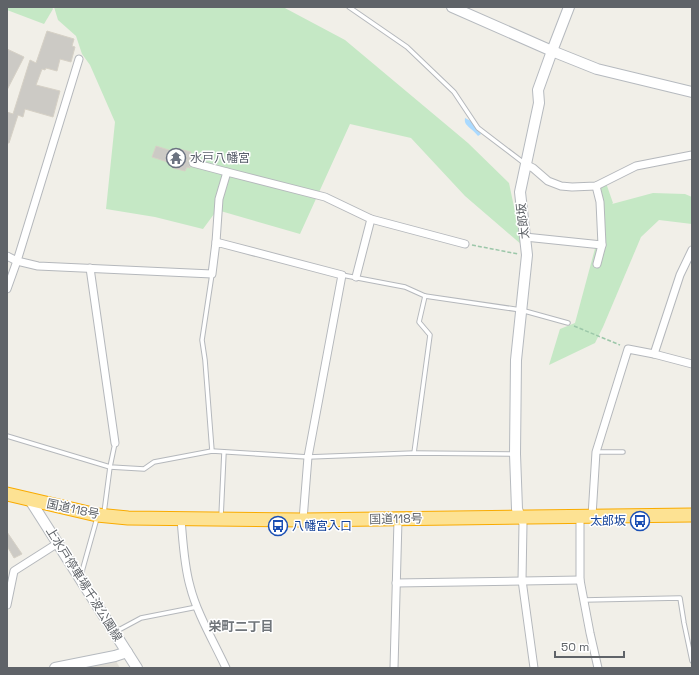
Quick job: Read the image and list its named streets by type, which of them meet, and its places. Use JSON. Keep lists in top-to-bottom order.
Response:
{
  "streets": {
    "highway": ["国道118号"],
    "street": ["太郎坂", "上水戸停車場千波公園線"]
  },
  "crossings": [
    ["太郎坂", "国道118号"],
    ["国道118号", "上水戸停車場千波公園線"]
  ],
  "districts": ["栄町二丁目"],
  "places": {
    "temple": ["水戸八幡宮"],
    "bus stop": ["太郎坂", "八幡宮入口"]
  },
  "scale_bar": "50 m"
}
